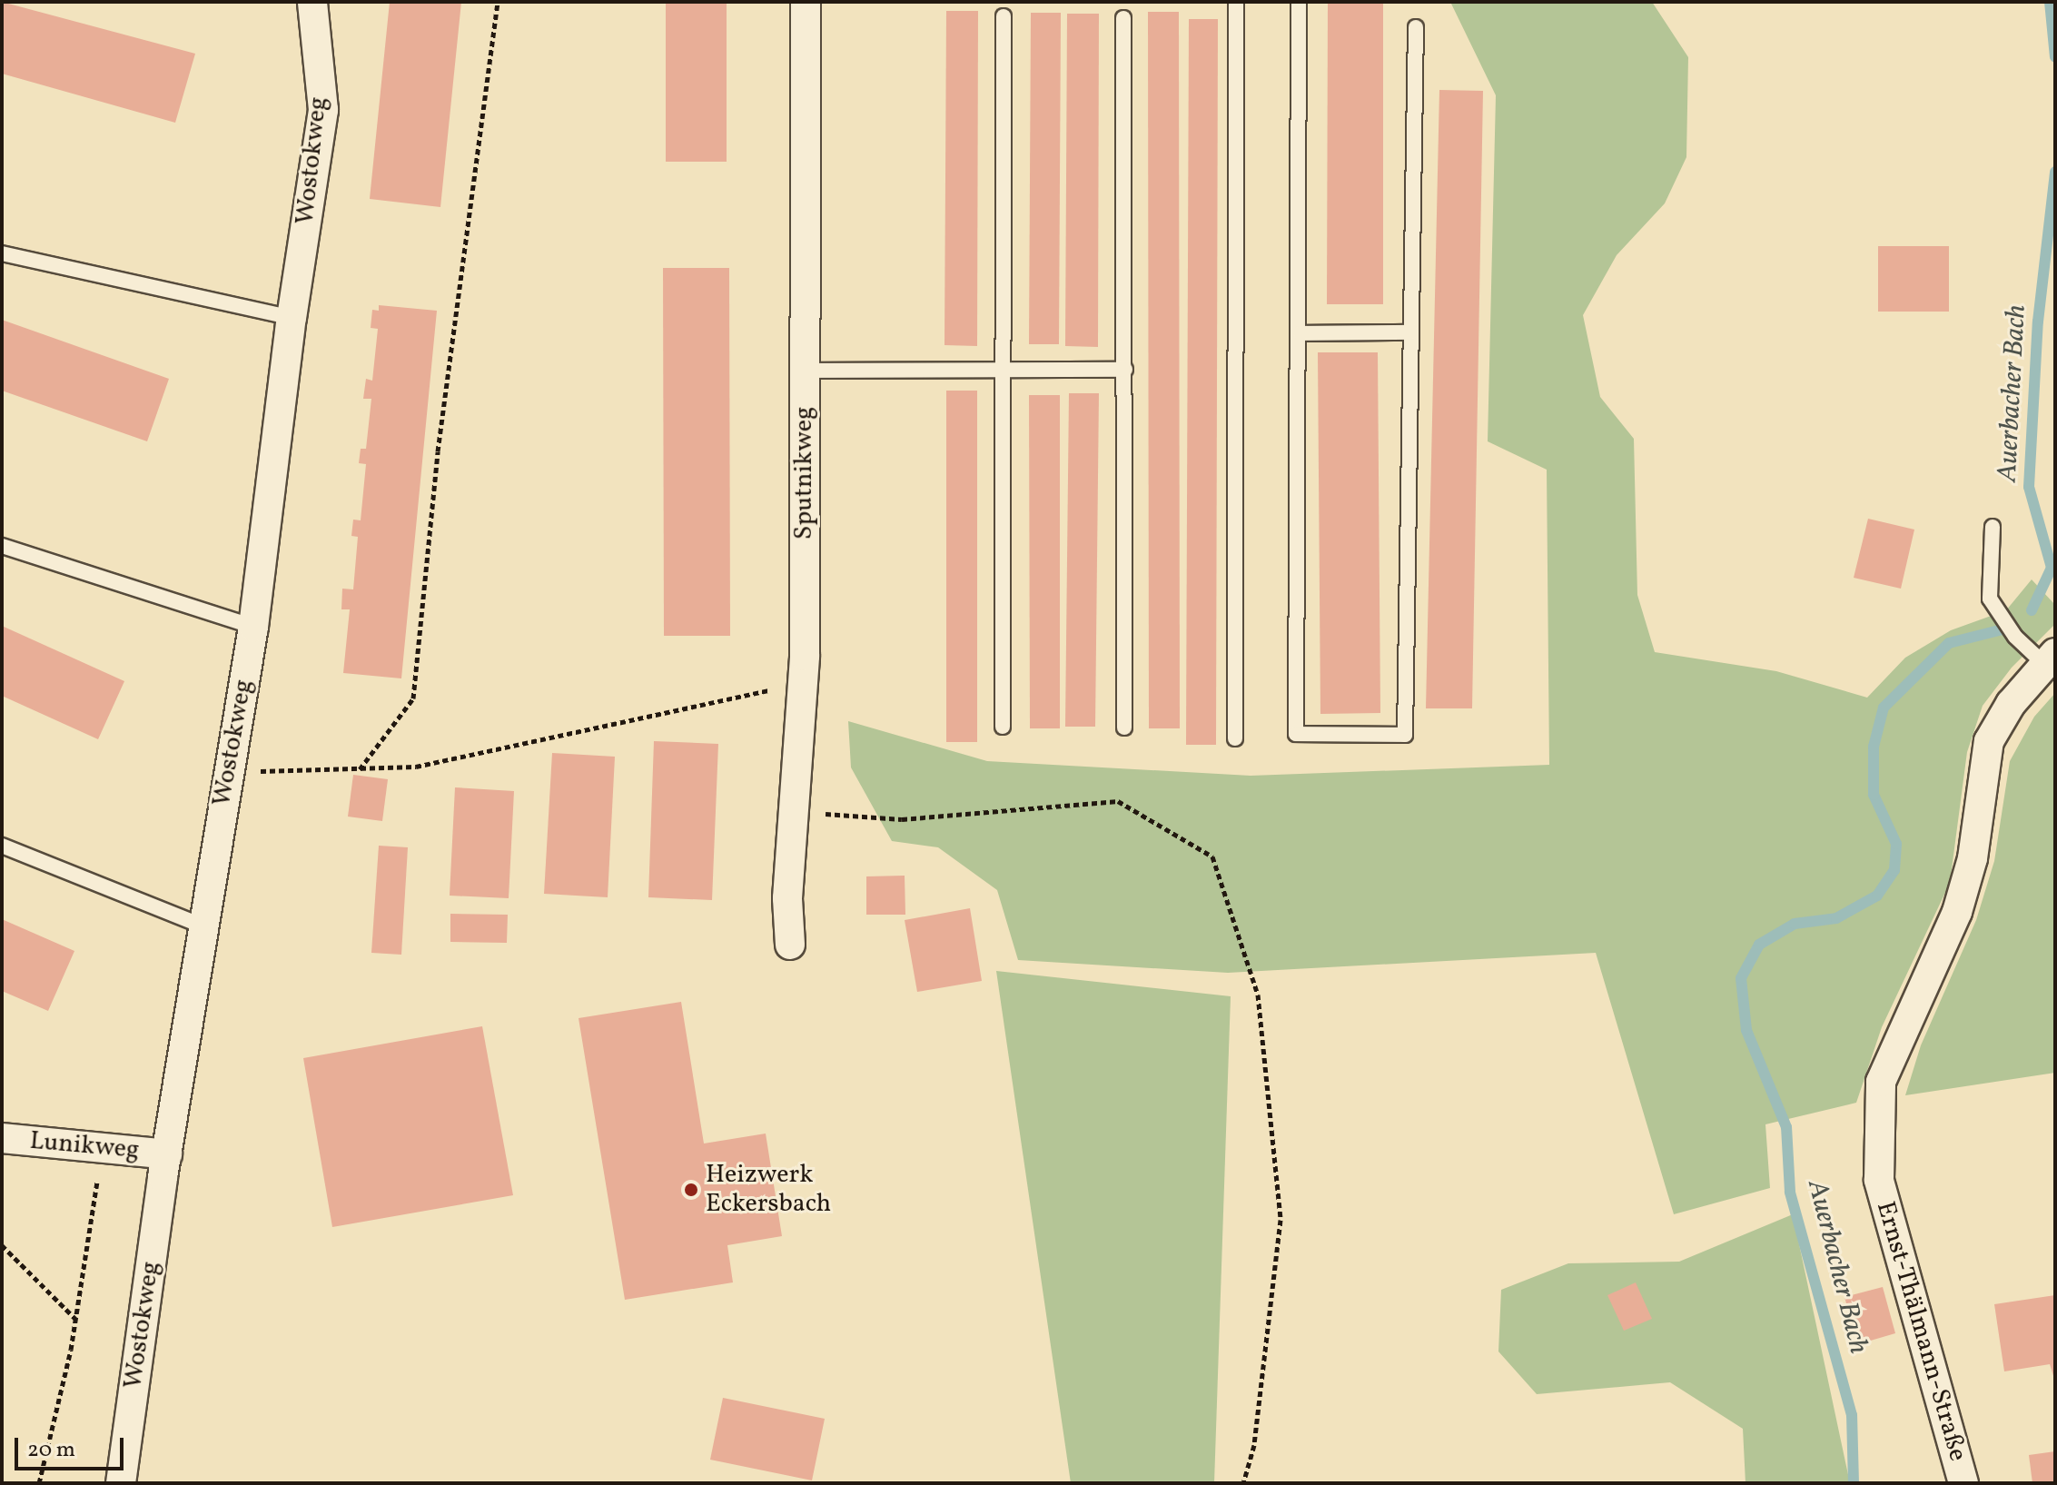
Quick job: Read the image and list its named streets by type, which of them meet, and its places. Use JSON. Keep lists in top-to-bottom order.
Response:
{
  "streets": {
    "street": [
      "Wostokweg",
      "Sputnikweg",
      "Lunikweg",
      "Ernst-Thälmann-Straße"
    ]
  },
  "crossings": [
    ["Wostokweg", "Lunikweg"]
  ],
  "water": ["Auerbacher Bach"],
  "places": ["Heizwerk Eckersbach"],
  "scale_bar": "20 m"
}
